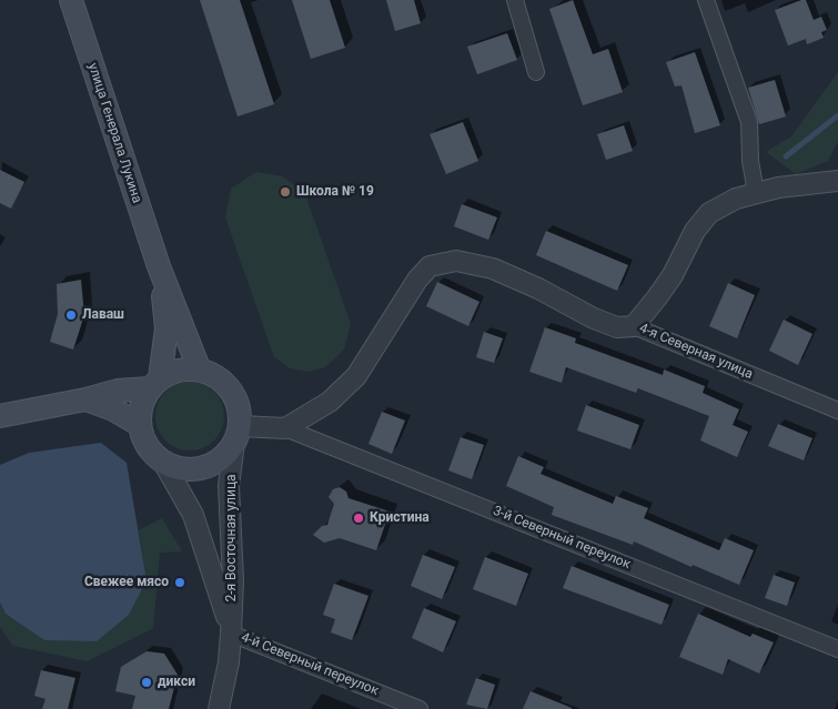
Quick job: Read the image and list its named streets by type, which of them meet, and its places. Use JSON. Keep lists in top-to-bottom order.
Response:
{
  "streets": {
    "main road": ["улица Генерала Лукина"],
    "street": [
      "4-я Северная улица",
      "2-я Восточная улица",
      "3-й Северный переулок",
      "4-й Северный переулок"
    ]
  },
  "crossings": [
    ["улица Генерала Лукина", "2-я Восточная улица"],
    ["4-я Северная улица", "3-й Северный переулок"],
    ["2-я Восточная улица", "4-й Северный переулок"]
  ],
  "places": [
    "Школа № 19",
    "Лаваш",
    "Кристина",
    "Свежее мясо",
    "дикси"
  ]
}
